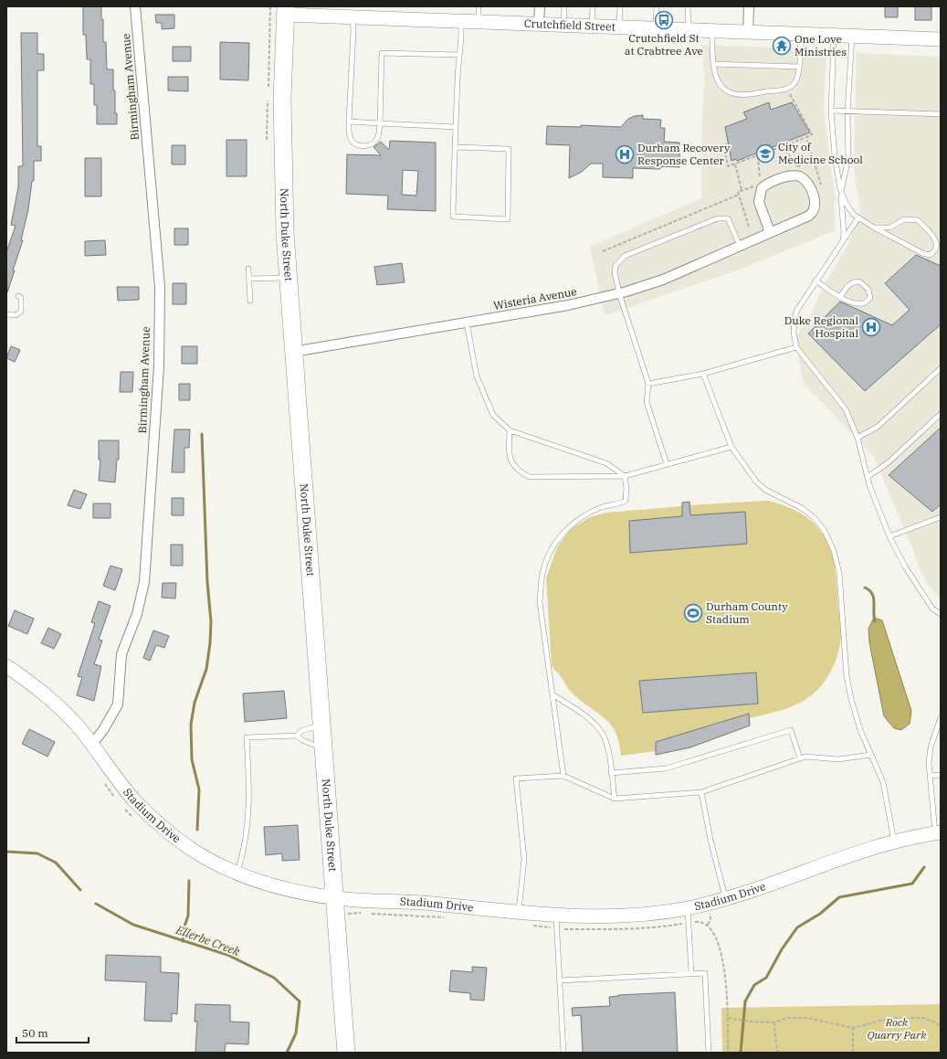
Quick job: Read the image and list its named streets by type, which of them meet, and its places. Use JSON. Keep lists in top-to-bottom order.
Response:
{
  "streets": {
    "highway": ["North Duke Street"],
    "street": [
      "Crutchfield Street",
      "Birmingham Avenue",
      "Wisteria Avenue",
      "Stadium Drive"
    ]
  },
  "crossings": [
    ["Crutchfield Street", "North Duke Street"],
    ["Birmingham Avenue", "Stadium Drive"],
    ["North Duke Street", "Wisteria Avenue"],
    ["North Duke Street", "Stadium Drive"]
  ],
  "water": ["Ellerbe Creek"],
  "parks": ["Rock Quarry Park"],
  "places": {
    "bus stop": ["Crutchfield St at Crabtree Ave"],
    "temple": ["One Love Ministries"],
    "school or university": ["City of Medicine School"],
    "hospital": ["Durham Recovery Response Center", "Duke Regional Hospital"],
    "sports": ["Durham County Stadium"]
  },
  "scale_bar": "50 m"
}
